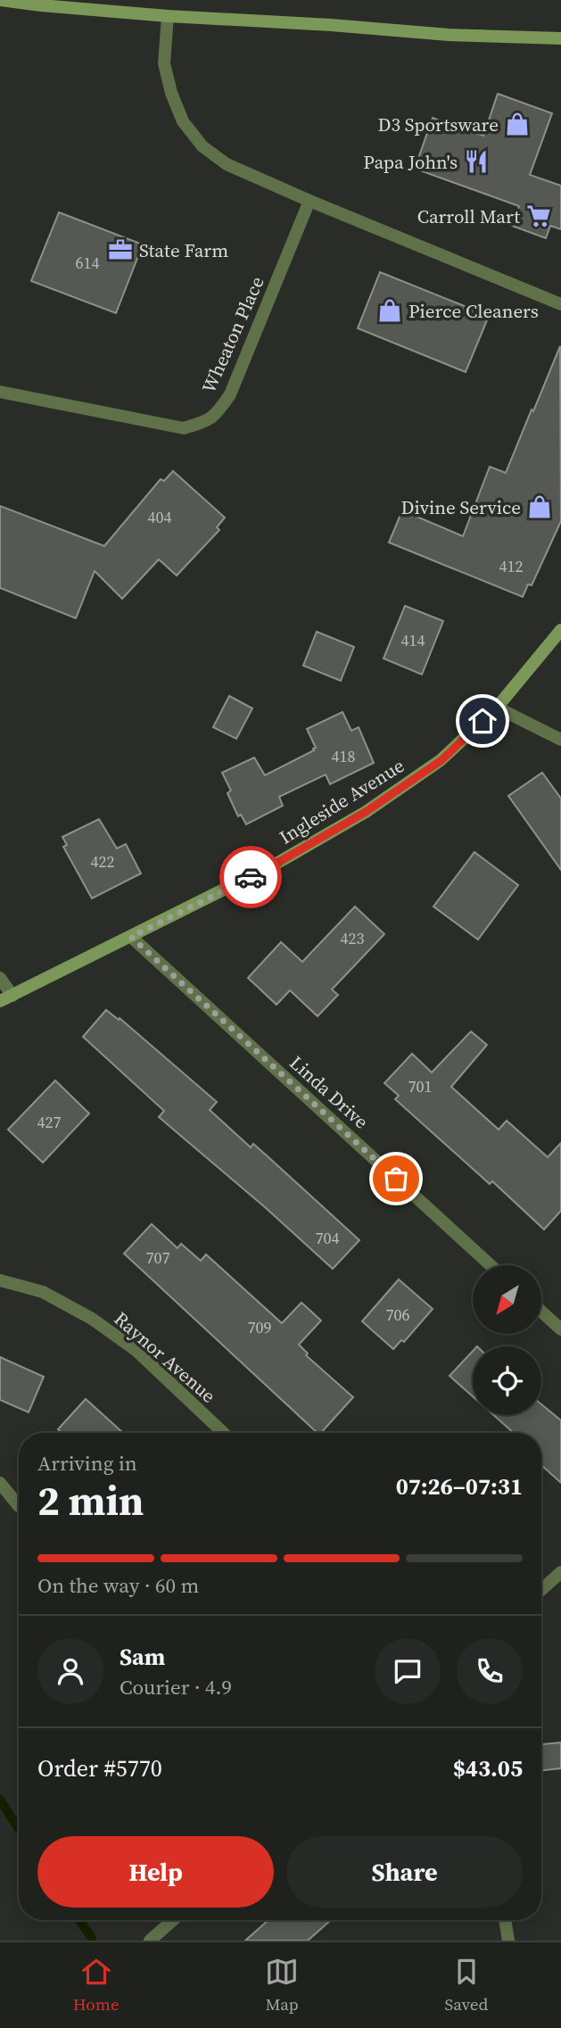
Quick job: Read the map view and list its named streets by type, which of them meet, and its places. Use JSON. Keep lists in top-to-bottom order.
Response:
{
  "streets": {
    "main road": ["Ingleside Avenue"],
    "street": ["Wheaton Place", "Linda Drive", "Raynor Avenue"]
  },
  "crossings": [
    ["Ingleside Avenue", "Linda Drive"]
  ],
  "places": {
    "shop": ["D3 Sportsware", "Pierce Cleaners", "Divine Service"],
    "restaurant": ["Papa John's"],
    "supermarket": ["Carroll Mart"],
    "office": ["State Farm"]
  },
  "house_numbers": [
    "614",
    "404",
    "412",
    "414",
    "418",
    "422",
    "423",
    "701",
    "427",
    "704",
    "707",
    "706",
    "709"
  ],
  "north": "bottom left",
  "page": {
    "heading": ["2 min", "Arriving in", "07:26–07:31"],
    "panel": [
      "Sam",
      "Courier · 4.9",
      "Order #5770",
      "$43.05"
    ],
    "bar": "On the way · 60 m",
    "buttons": ["Help", "Share"],
    "tabs": ["Home", "Map", "Saved"]
  }
}
